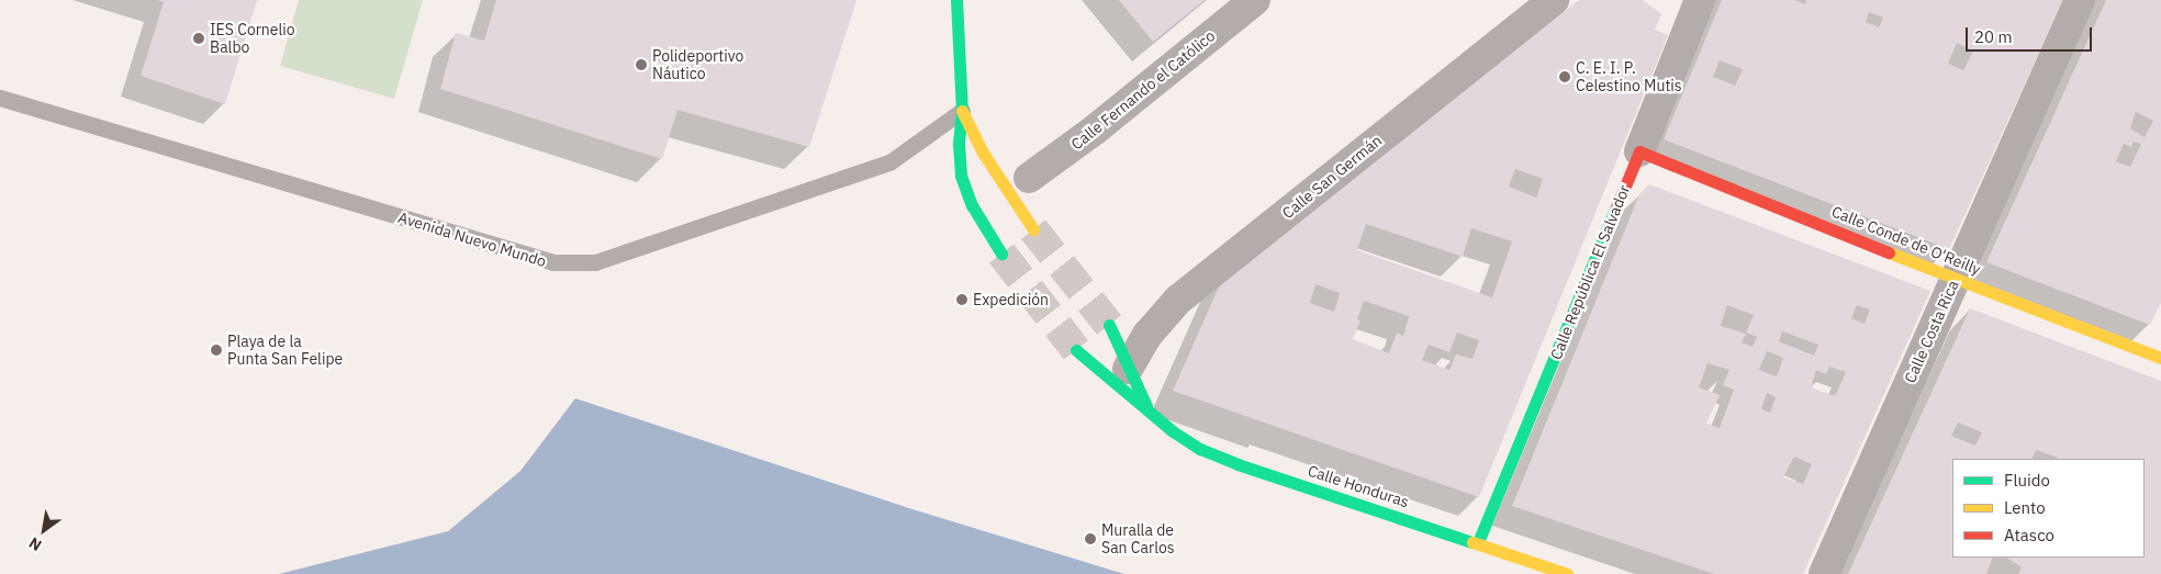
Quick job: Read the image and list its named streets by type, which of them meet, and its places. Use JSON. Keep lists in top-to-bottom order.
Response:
{
  "streets": {
    "street": [
      "Calle Fernando el Católico",
      "Calle San Germán",
      "Calle Conde de O'Reilly",
      "Calle República El Salvador",
      "Calle Costa Rica",
      "Calle Honduras"
    ],
    "lane": ["Avenida Nuevo Mundo"]
  },
  "crossings": [
    ["Calle Conde de O'Reilly", "Calle República El Salvador"],
    ["Calle Conde de O'Reilly", "Calle Costa Rica"],
    ["Calle República El Salvador", "Calle Honduras"]
  ],
  "places": [
    "IES Cornelio Balbo",
    "Polideportivo Náutico",
    "C. E. I. P. Celestino Mutis",
    "Expedición",
    "Playa de la Punta San Felipe",
    "Muralla de San Carlos"
  ],
  "legend": ["Fluido", "Lento", "Atasco"],
  "scale_bar": "20 m",
  "north": "bottom left"
}
